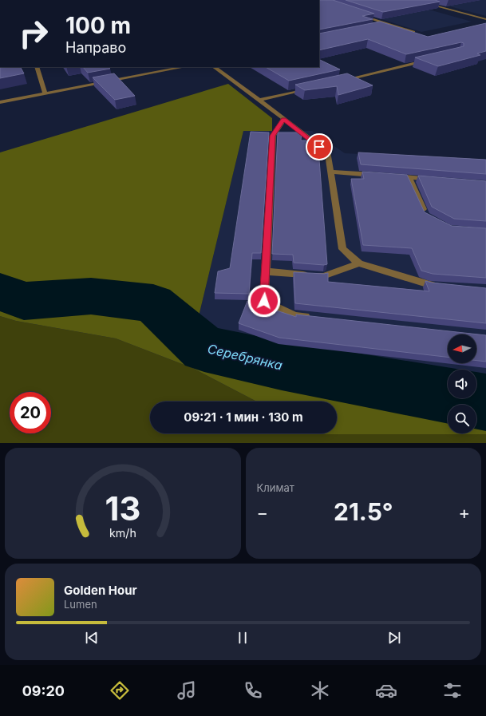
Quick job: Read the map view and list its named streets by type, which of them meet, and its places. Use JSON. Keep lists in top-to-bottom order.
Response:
{
  "water": ["Серебрянка"],
  "north": "left",
  "page": {
    "turn": ["100 m", "Направо"],
    "limit": "20",
    "trip": "09:21 · 1 мин · 130 m",
    "tile": "Климат",
    "heat": ["−", "21.5°", "+"],
    "song": ["Golden Hour", "Lumen"],
    "tabs": "09:20",
    "gauge": ["13", "km/h"]
  }
}
